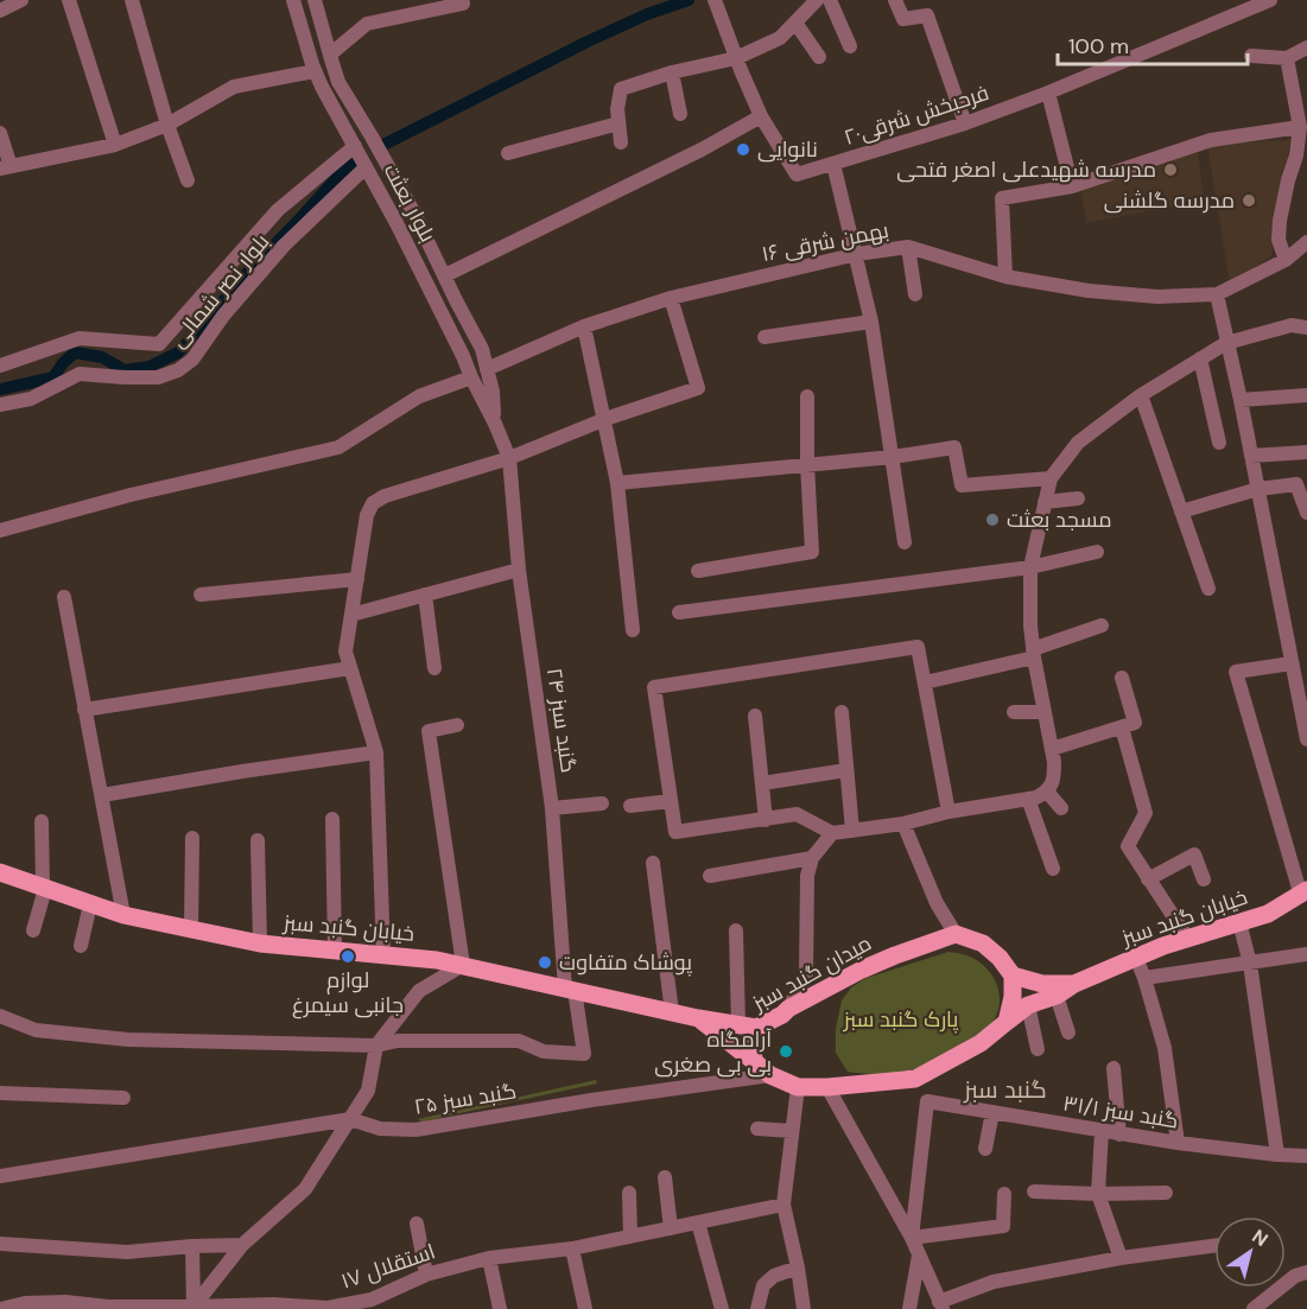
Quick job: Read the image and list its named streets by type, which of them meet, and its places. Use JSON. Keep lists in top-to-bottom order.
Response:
{
  "streets": {
    "main road": ["خیابان گنبد سبز", "میدان گنبد سبز"],
    "street": [
      "فرحبخش شرقی۲۰",
      "بلوار بعثت",
      "بهمن شرقی ۱۶",
      "بلوار نصر شمالی",
      "گنبد سبز ۲۴",
      "گنبد سبز ۲۵",
      "گنبد سبز ۳۱/۱",
      "استقلال ۱۷"
    ]
  },
  "crossings": [
    ["بلوار بعثت", "بهمن شرقی ۱۶"],
    ["بلوار بعثت", "بلوار نصر شمالی"],
    ["بلوار بعثت", "گنبد سبز ۲۴"],
    ["گنبد سبز ۲۴", "خیابان گنبد سبز"],
    ["خیابان گنبد سبز", "میدان گنبد سبز"]
  ],
  "districts": ["گنبد سبز"],
  "parks": ["پارک گنبد سبز"],
  "places": [
    "نانوایی",
    "مدرسه شهیدعلی اصغر فتحی",
    "مدرسه گلشنی",
    "مسجد بعثت",
    "لوازم جانبی سیمرغ",
    "پوشاک متفاوت",
    "آرامگاه بی بی صغری"
  ],
  "scale_bar": "100 m",
  "north": "top right"
}
